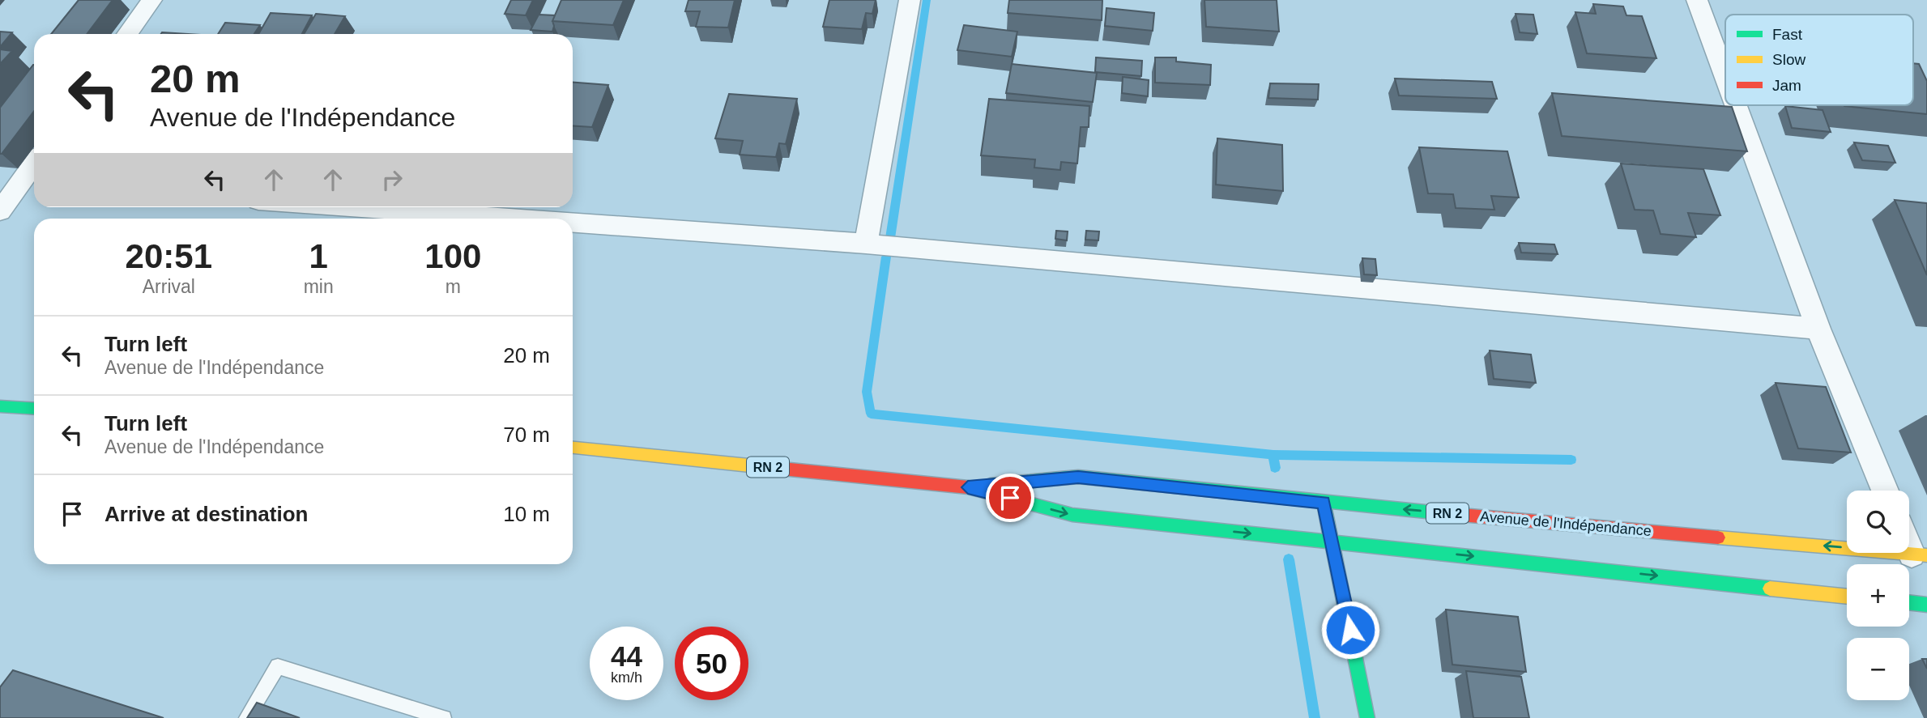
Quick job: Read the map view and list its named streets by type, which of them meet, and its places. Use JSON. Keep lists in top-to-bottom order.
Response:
{
  "streets": {
    "main road": ["RN 2", "Avenue de l'Indépendance"]
  },
  "legend": ["Fast", "Slow", "Jam"],
  "page": {
    "turn": ["20 m", "Avenue de l'Indépendance"],
    "eta": [
      "20:51",
      "Arrival",
      "1",
      "min",
      "100",
      "m"
    ],
    "list": [
      {
        "name": "Turn left",
        "note": "Avenue de l'Indépendance",
        "value": "20 m"
      },
      {
        "name": "Turn left",
        "note": "Avenue de l'Indépendance",
        "value": "70 m"
      },
      {
        "name": "Arrive at destination",
        "value": "10 m"
      }
    ],
    "map_buttons": ["+", "−"],
    "speed": "44 km/h",
    "limit": "50"
  }
}
